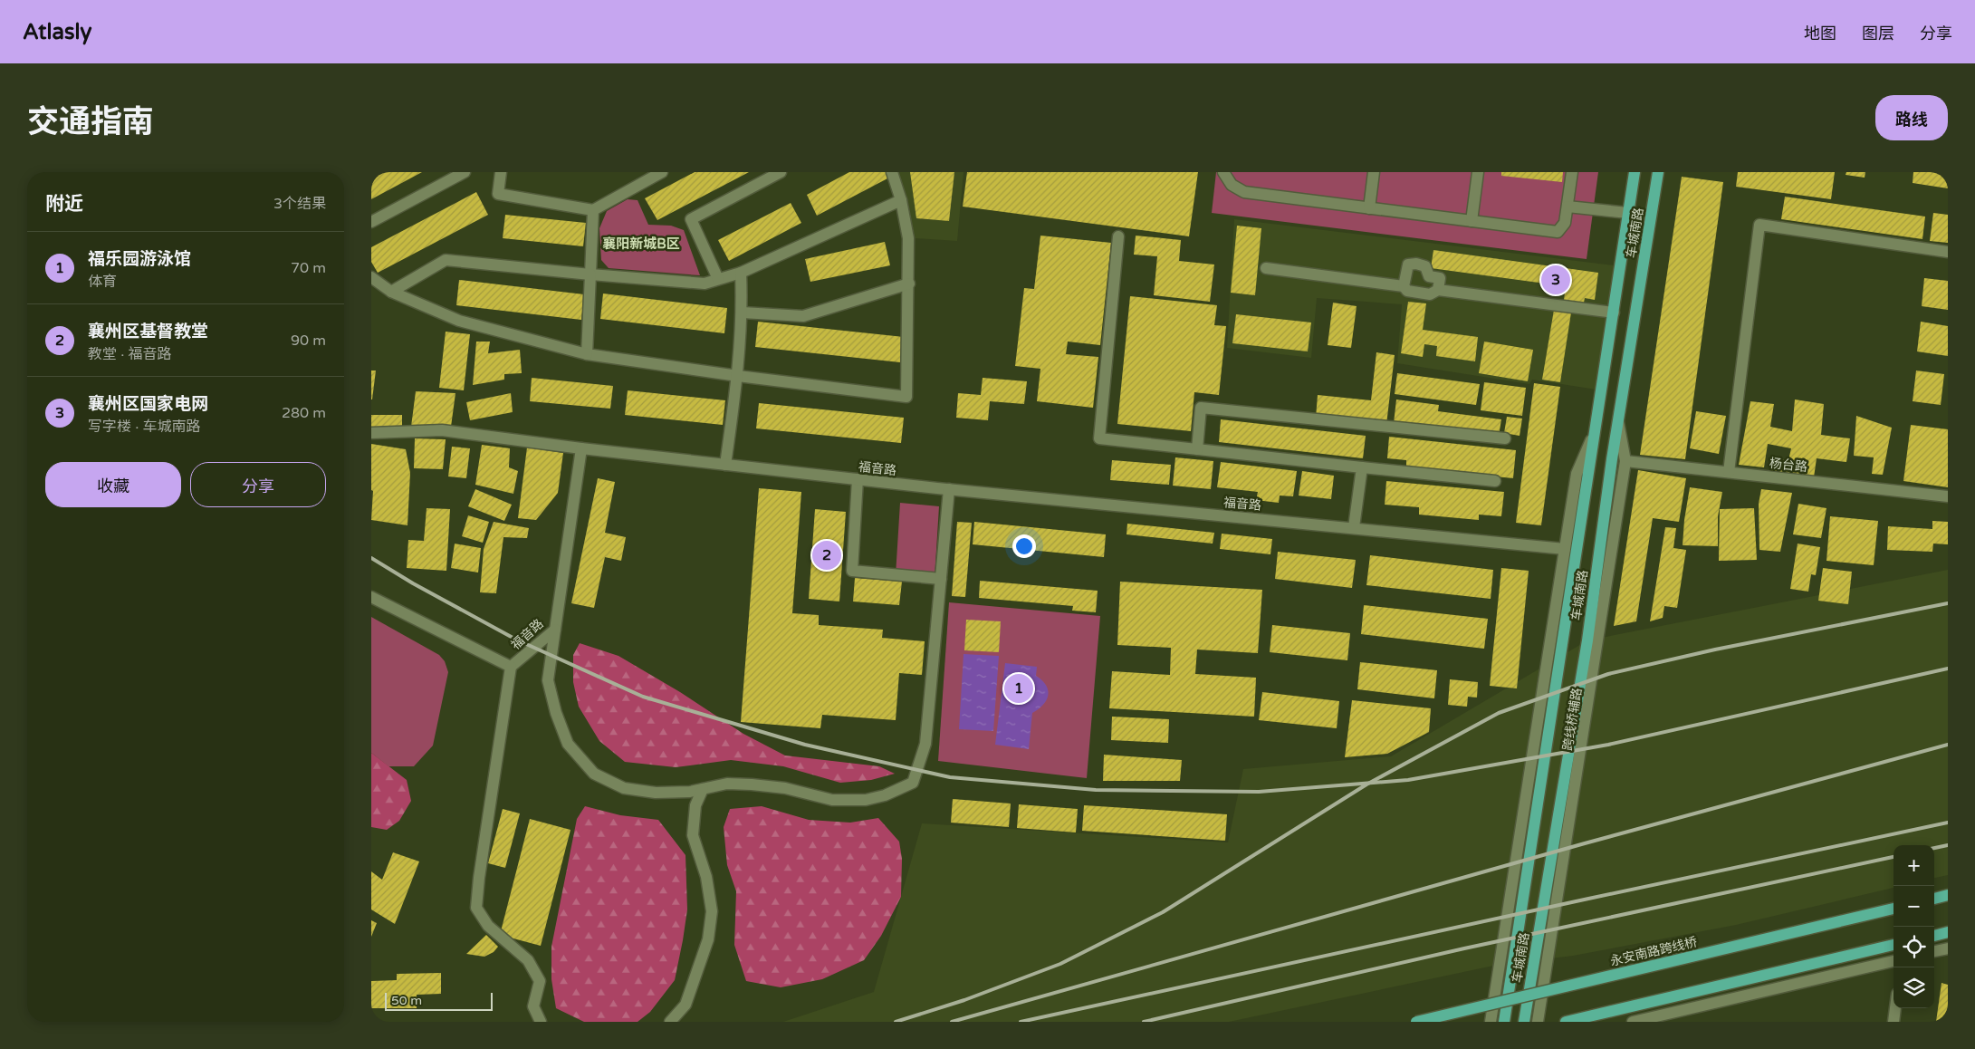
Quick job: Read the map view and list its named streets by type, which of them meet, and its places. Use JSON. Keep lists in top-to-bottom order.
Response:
{
  "streets": {
    "main road": ["车城南路", "永安南路跨线桥"],
    "street": ["杨台路", "福音路", "跨线桥辅路"]
  },
  "crossings": [
    ["车城南路", "跨线桥辅路"],
    ["杨台路", "跨线桥辅路"]
  ],
  "districts": ["襄阳新城B区"],
  "scale_bar": "50 m",
  "page": {
    "header": "Atlasly",
    "nav": ["地图", "图层", "分享"],
    "title": "交通指南",
    "buttons": [
      "路线",
      ["收藏", "分享"]
    ],
    "heading": ["附近", "3个结果"],
    "list": [
      {
        "mark": "1",
        "name": "福乐园游泳馆",
        "note": "体育",
        "value": "70 m"
      },
      {
        "mark": "2",
        "name": "襄州区基督教堂",
        "note": "教堂 · 福音路",
        "value": "90 m"
      },
      {
        "mark": "3",
        "name": "襄州区国家电网",
        "note": "写字楼 · 车城南路",
        "value": "280 m"
      }
    ],
    "pins": ["3", "2", "1"],
    "map_buttons": ["+", "−"],
    "scale": "50 m"
  }
}
